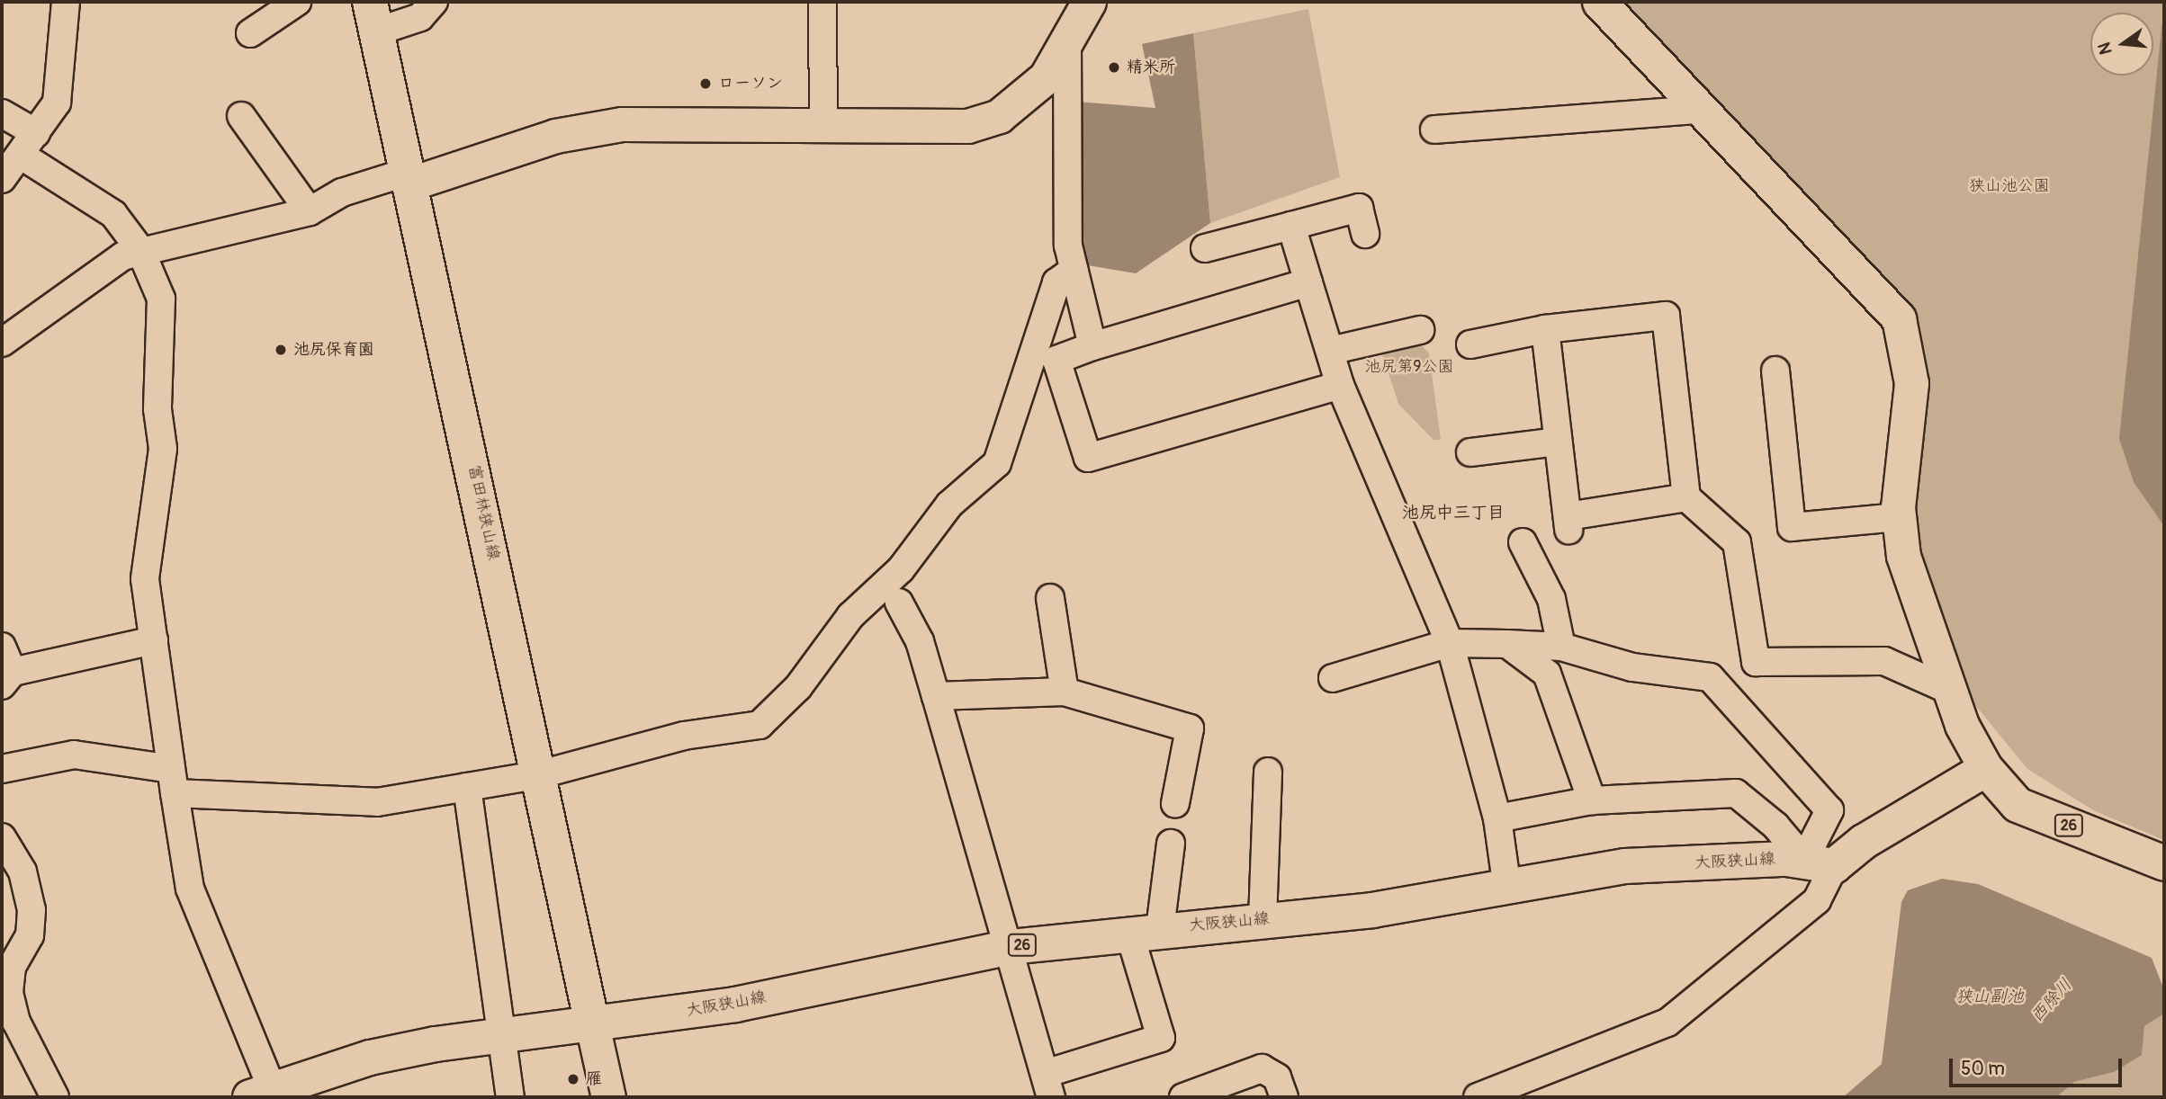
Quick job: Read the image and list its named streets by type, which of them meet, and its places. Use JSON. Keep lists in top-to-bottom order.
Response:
{
  "streets": {
    "main road": ["富田林狭山線", "26", "大阪狭山線"]
  },
  "crossings": [
    ["富田林狭山線", "大阪狭山線"]
  ],
  "districts": ["池尻中三丁目"],
  "water": ["狭山副池", "西除川"],
  "parks": ["狭山池公園", "池尻第9公園"],
  "places": [
    "精米所",
    "ローソン",
    "池尻保育園",
    "雁"
  ],
  "scale_bar": "50 m",
  "north": "left"
}
